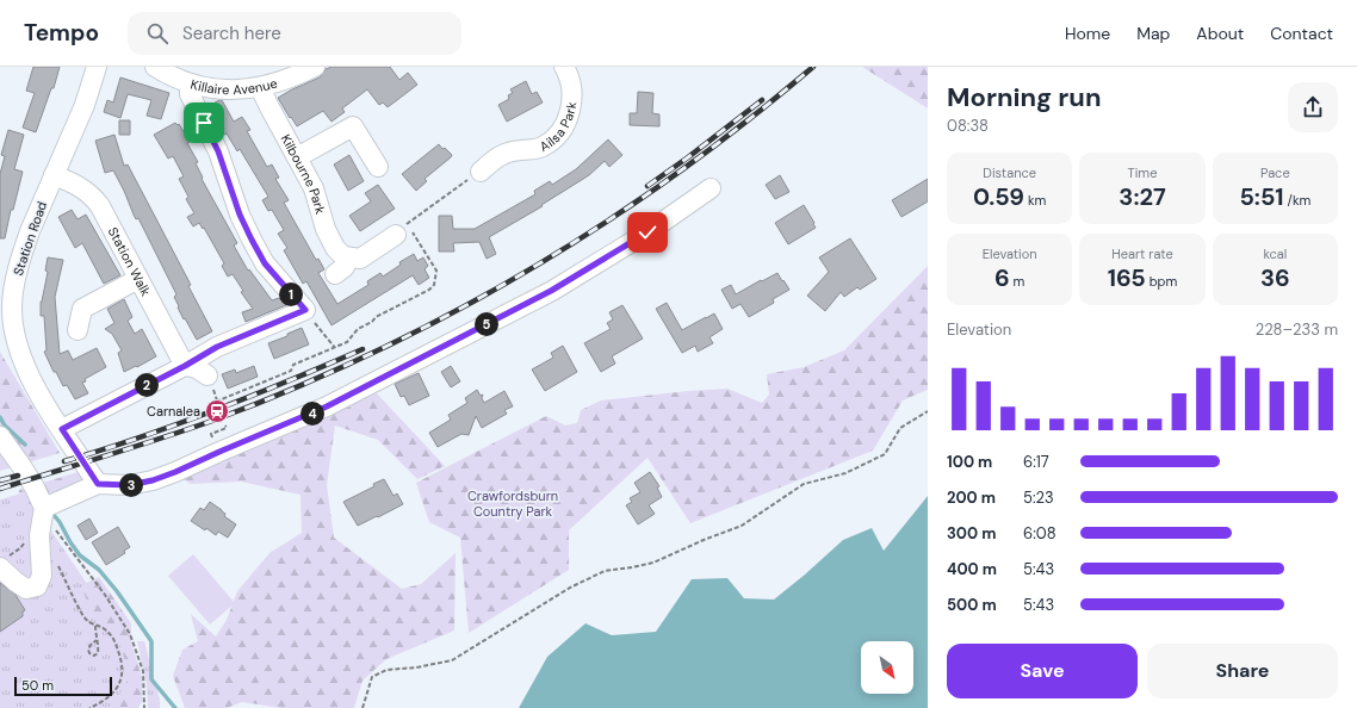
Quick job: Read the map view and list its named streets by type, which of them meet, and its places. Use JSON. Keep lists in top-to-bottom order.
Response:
{
  "streets": {
    "street": [
      "Killaire Avenue",
      "Ailsa Park",
      "Kilbourne Park",
      "Station Road",
      "Station Walk"
    ]
  },
  "crossings": [
    ["Killaire Avenue", "Kilbourne Park"],
    ["Station Road", "Station Walk"]
  ],
  "parks": ["Crawfordsburn Country Park"],
  "places": {
    "station": ["Carnalea"]
  },
  "scale_bar": "50 m",
  "north": "bottom right",
  "page": {
    "header": "Tempo",
    "search": "Search here",
    "nav": [
      "Home",
      "Map",
      "About",
      "Contact"
    ],
    "heading": ["Morning run", "08:38"],
    "stats": [
      ["Distance", "0.59 km"],
      ["Time", "3:27"],
      ["Pace", "5:51 /km"],
      ["Elevation", "6 m"],
      ["Heart rate", "165 bpm"],
      ["kcal", "36"]
    ],
    "pins": [
      "1",
      "5",
      "2",
      "4",
      "3"
    ],
    "chart": ["Elevation", "228–233 m"],
    "list": [
      {
        "name": "100 m",
        "note": "6:17"
      },
      {
        "name": "200 m",
        "note": "5:23"
      },
      {
        "name": "300 m",
        "note": "6:08"
      },
      {
        "name": "400 m",
        "note": "5:43"
      },
      {
        "name": "500 m",
        "note": "5:43"
      }
    ],
    "buttons": ["Save", "Share"],
    "scale": "50 m"
  }
}
